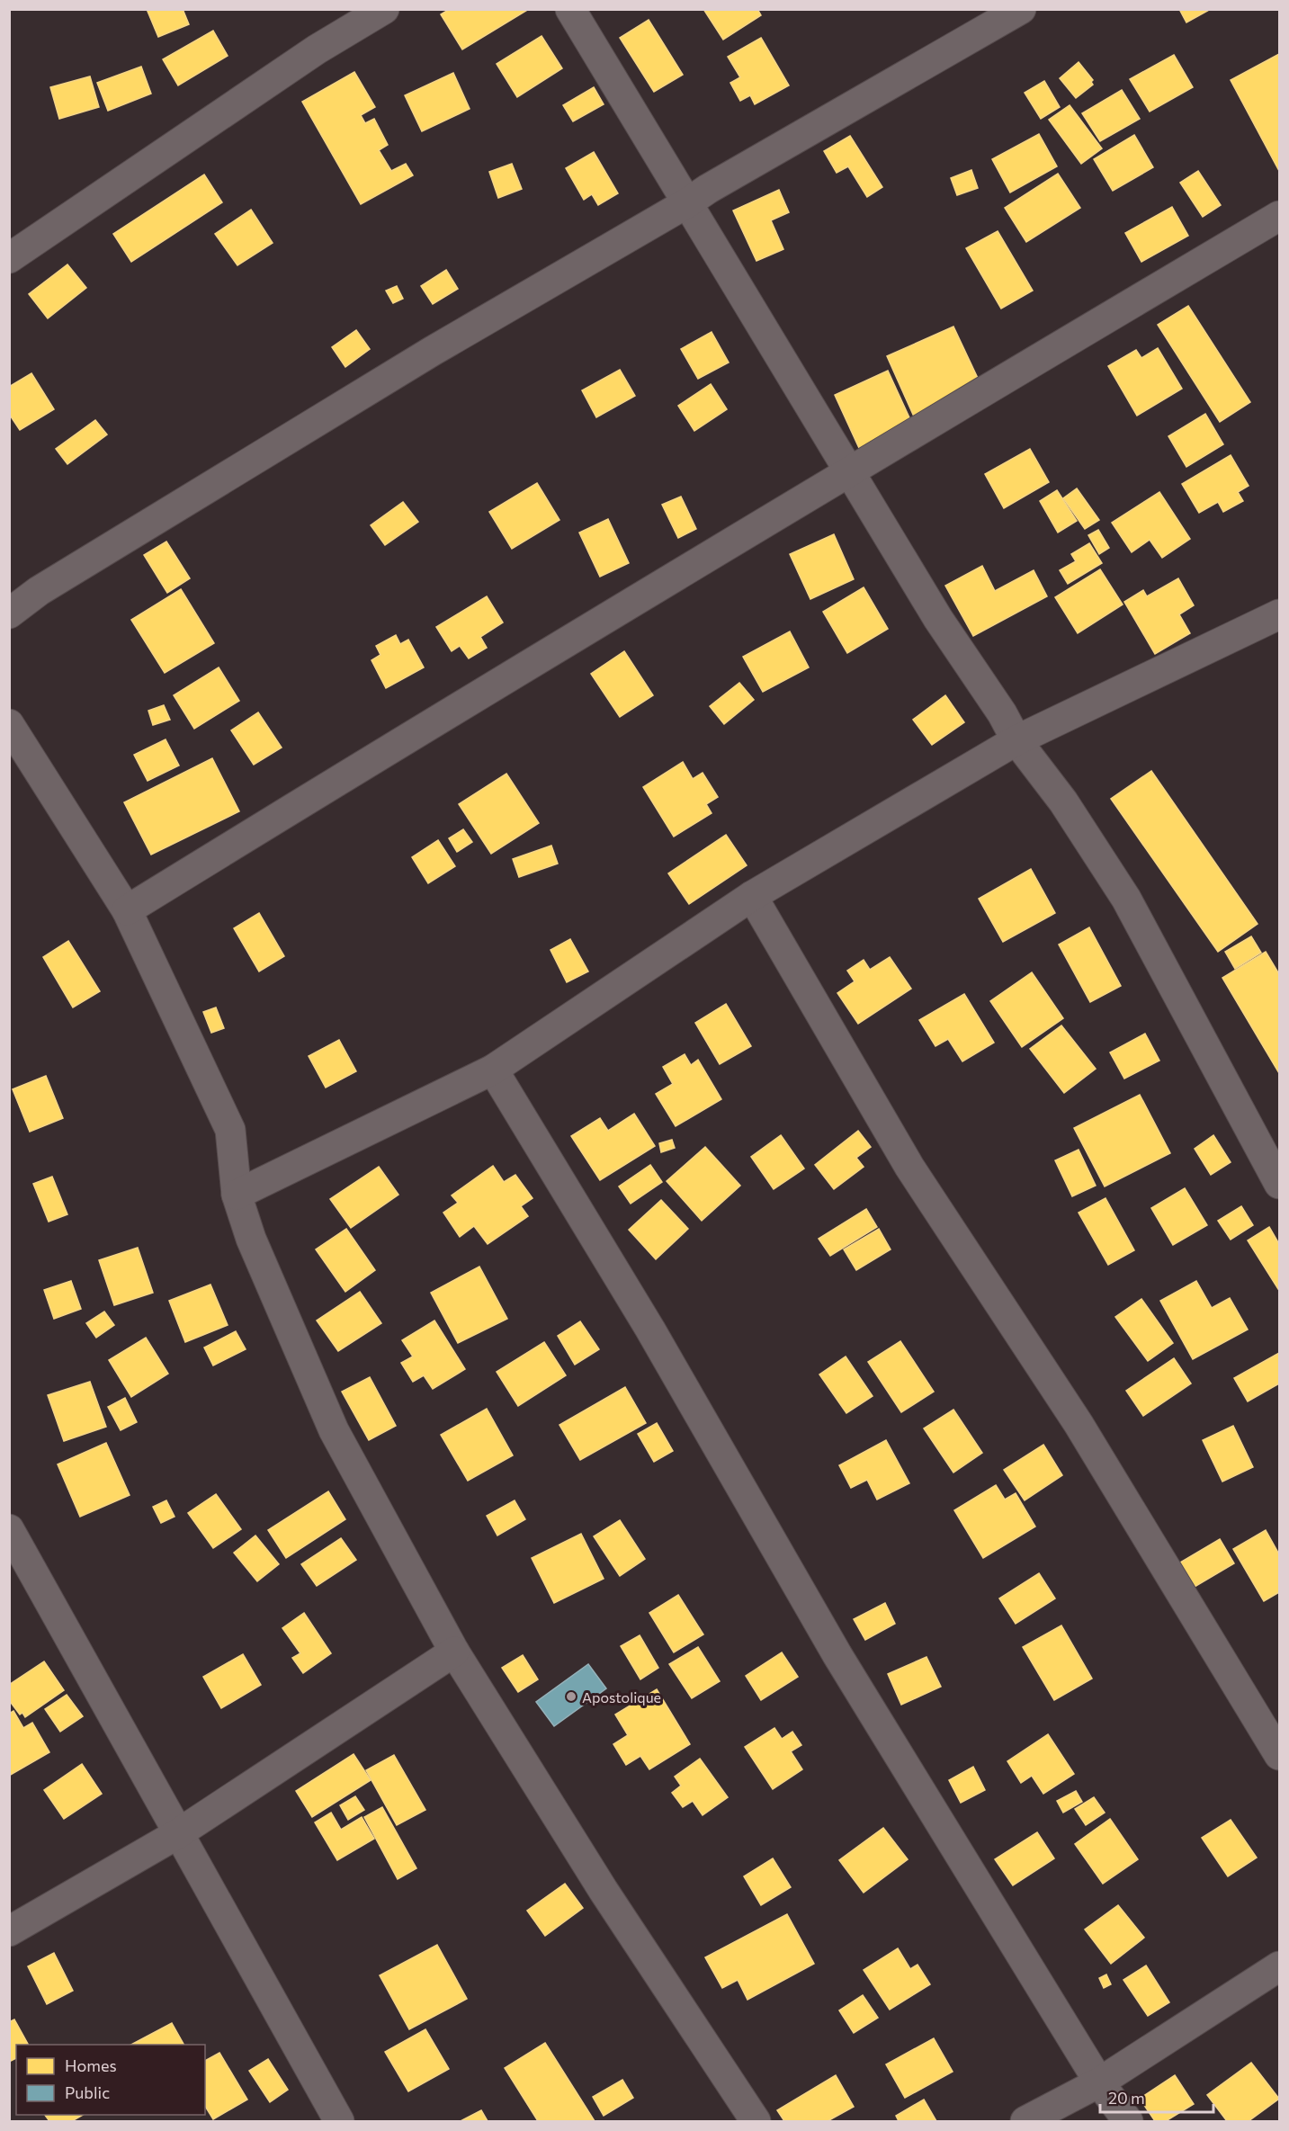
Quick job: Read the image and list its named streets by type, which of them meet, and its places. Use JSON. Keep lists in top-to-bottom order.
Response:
{
  "places": ["Apostolique"],
  "legend": ["Homes", "Public"],
  "scale_bar": "20 m"
}
